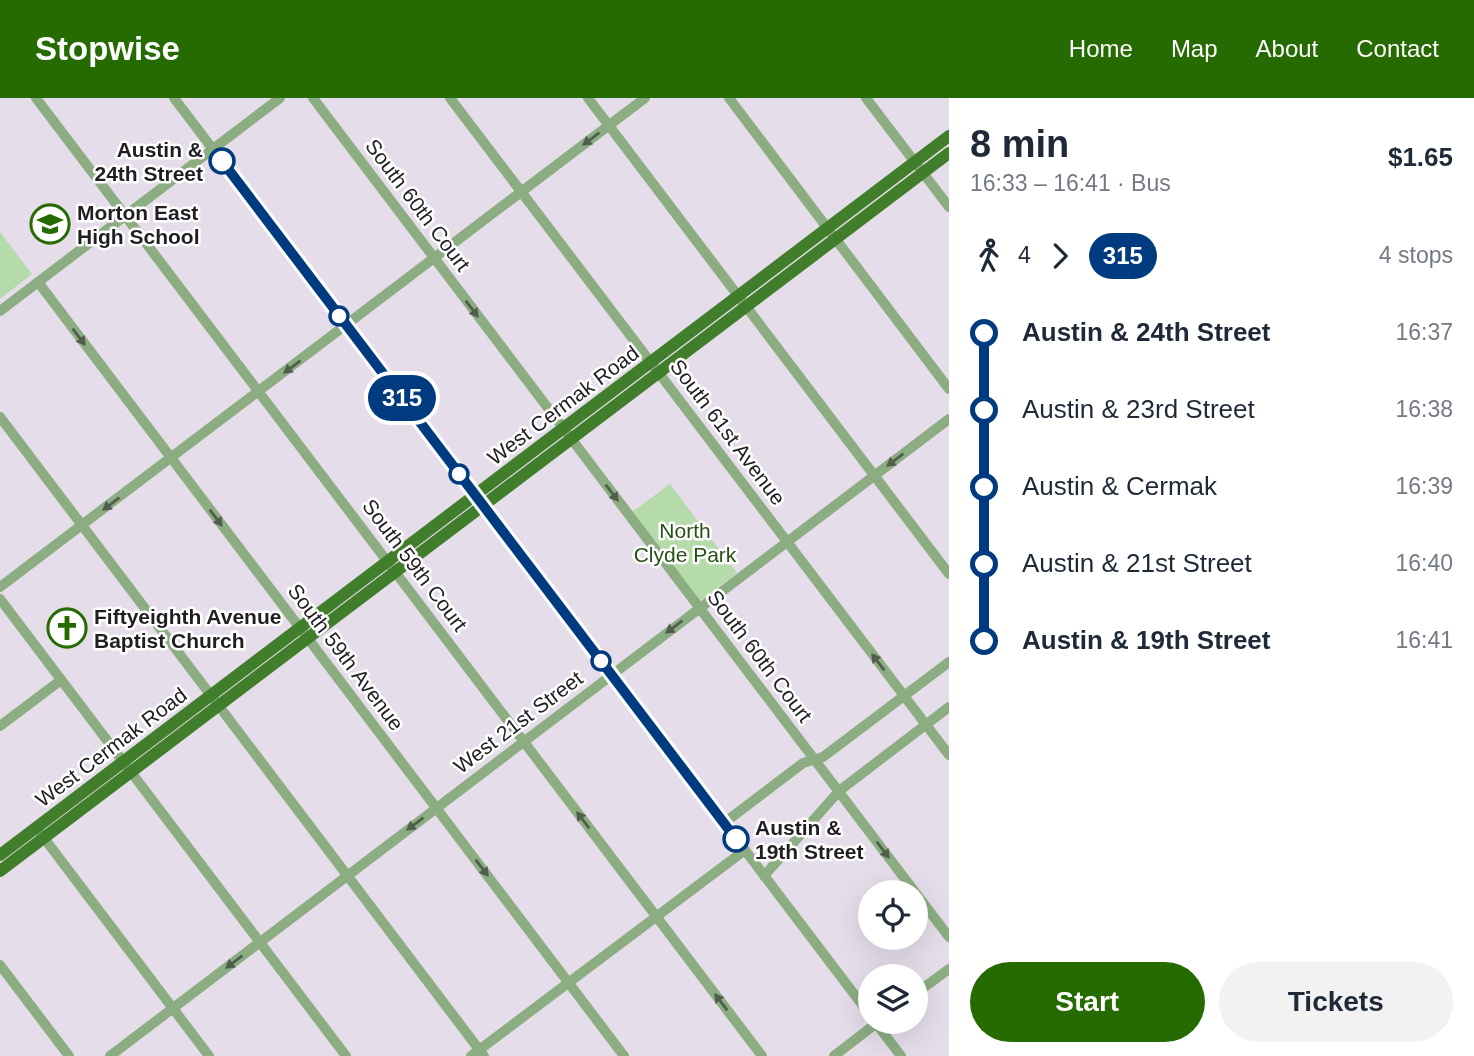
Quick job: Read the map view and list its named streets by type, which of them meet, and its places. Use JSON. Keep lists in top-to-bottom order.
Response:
{
  "streets": {
    "main road": ["West Cermak Road"],
    "street": [
      "South 60th Court",
      "South 61st Avenue",
      "South 59th Court",
      "South 59th Avenue",
      "West 21st Street"
    ]
  },
  "crossings": [
    ["South 60th Court", "West Cermak Road"],
    ["South 60th Court", "West 21st Street"],
    ["West Cermak Road", "South 61st Avenue"],
    ["West Cermak Road", "South 59th Court"],
    ["West Cermak Road", "South 59th Avenue"],
    ["South 61st Avenue", "West 21st Street"],
    ["South 59th Court", "West 21st Street"],
    ["South 59th Avenue", "West 21st Street"]
  ],
  "one_way": ["South 60th Court", "South 59th Avenue", "West 21st Street"],
  "parks": ["North Clyde Park"],
  "places": {
    "other": ["Austin & 24th Street", "Austin & 19th Street"],
    "school or university": ["Morton East High School"],
    "church": ["Fiftyeighth Avenue Baptist Church"]
  },
  "lines": ["bus line 315"],
  "page": {
    "header": "Stopwise",
    "nav": [
      "Home",
      "Map",
      "About",
      "Contact"
    ],
    "on_map": "315",
    "heading": ["8 min", "16:33 – 16:41 · Bus", "$1.65"],
    "legs": ["4", "315", "4 stops"],
    "list": [
      {
        "name": "Austin & 24th Street",
        "value": "16:37"
      },
      {
        "name": "Austin & 23rd Street",
        "value": "16:38"
      },
      {
        "name": "Austin & Cermak",
        "value": "16:39"
      },
      {
        "name": "Austin & 21st Street",
        "value": "16:40"
      },
      {
        "name": "Austin & 19th Street",
        "value": "16:41"
      }
    ],
    "buttons": ["Start", "Tickets"]
  }
}
